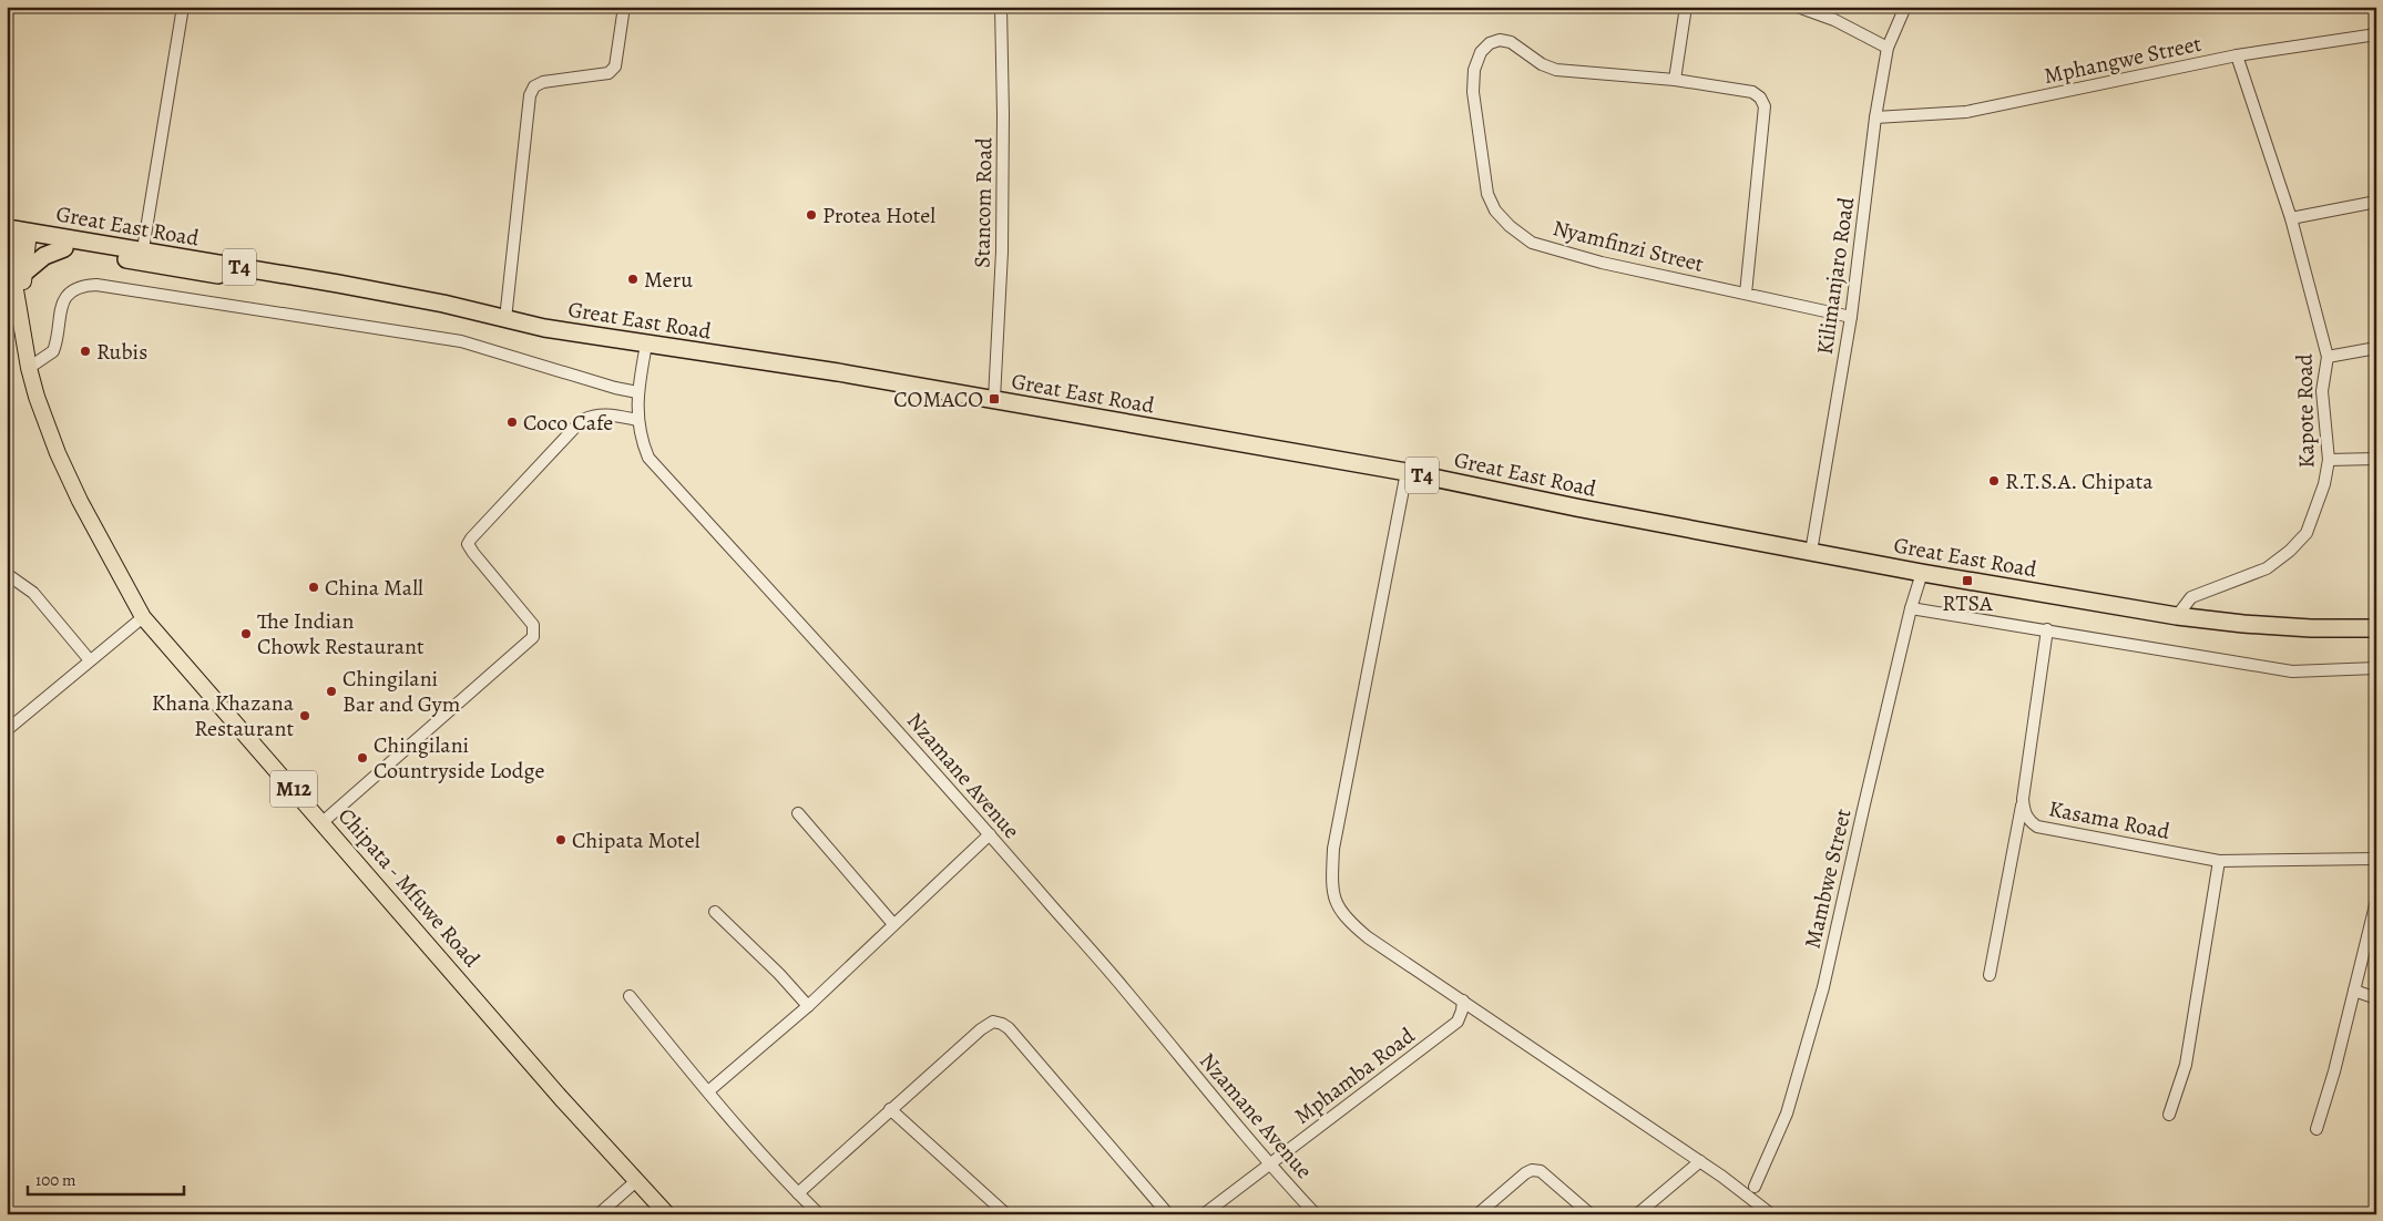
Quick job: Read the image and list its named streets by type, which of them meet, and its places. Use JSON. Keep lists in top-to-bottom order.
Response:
{
  "streets": {
    "highway": ["Great East Road", "T4"],
    "main road": ["M12", "Chipata - Mfuwe Road"],
    "street": [
      "Mphangwe Street",
      "Stancom Road",
      "Nyamfinzi Street",
      "Kilimanjaro Road",
      "Kapote Road",
      "Nzamane Avenue",
      "Kasama Road",
      "Mambwe Street",
      "Mphamba Road"
    ]
  },
  "crossings": [
    ["Mphangwe Street", "Kilimanjaro Road"],
    ["Mphangwe Street", "Kapote Road"],
    ["Stancom Road", "Great East Road"],
    ["Great East Road", "Kilimanjaro Road"],
    ["Great East Road", "Kapote Road"],
    ["Great East Road", "Nzamane Avenue"],
    ["Great East Road", "M12"],
    ["Great East Road", "Mambwe Street"],
    ["Nyamfinzi Street", "Kilimanjaro Road"],
    ["Nzamane Avenue", "Mphamba Road"],
    ["M12", "Chipata - Mfuwe Road"]
  ],
  "places": {
    "other": [
      "Protea Hotel",
      "Meru",
      "Rubis",
      "Coco Cafe",
      "R.T.S.A. Chipata",
      "China Mall",
      "The Indian Chowk Restaurant",
      "Chingilani Bar and Gym",
      "Khana Khazana Restaurant",
      "Chingilani Countryside Lodge",
      "Chipata Motel"
    ],
    "transit": ["COMACO", "RTSA"]
  },
  "scale_bar": "100 m"
}
